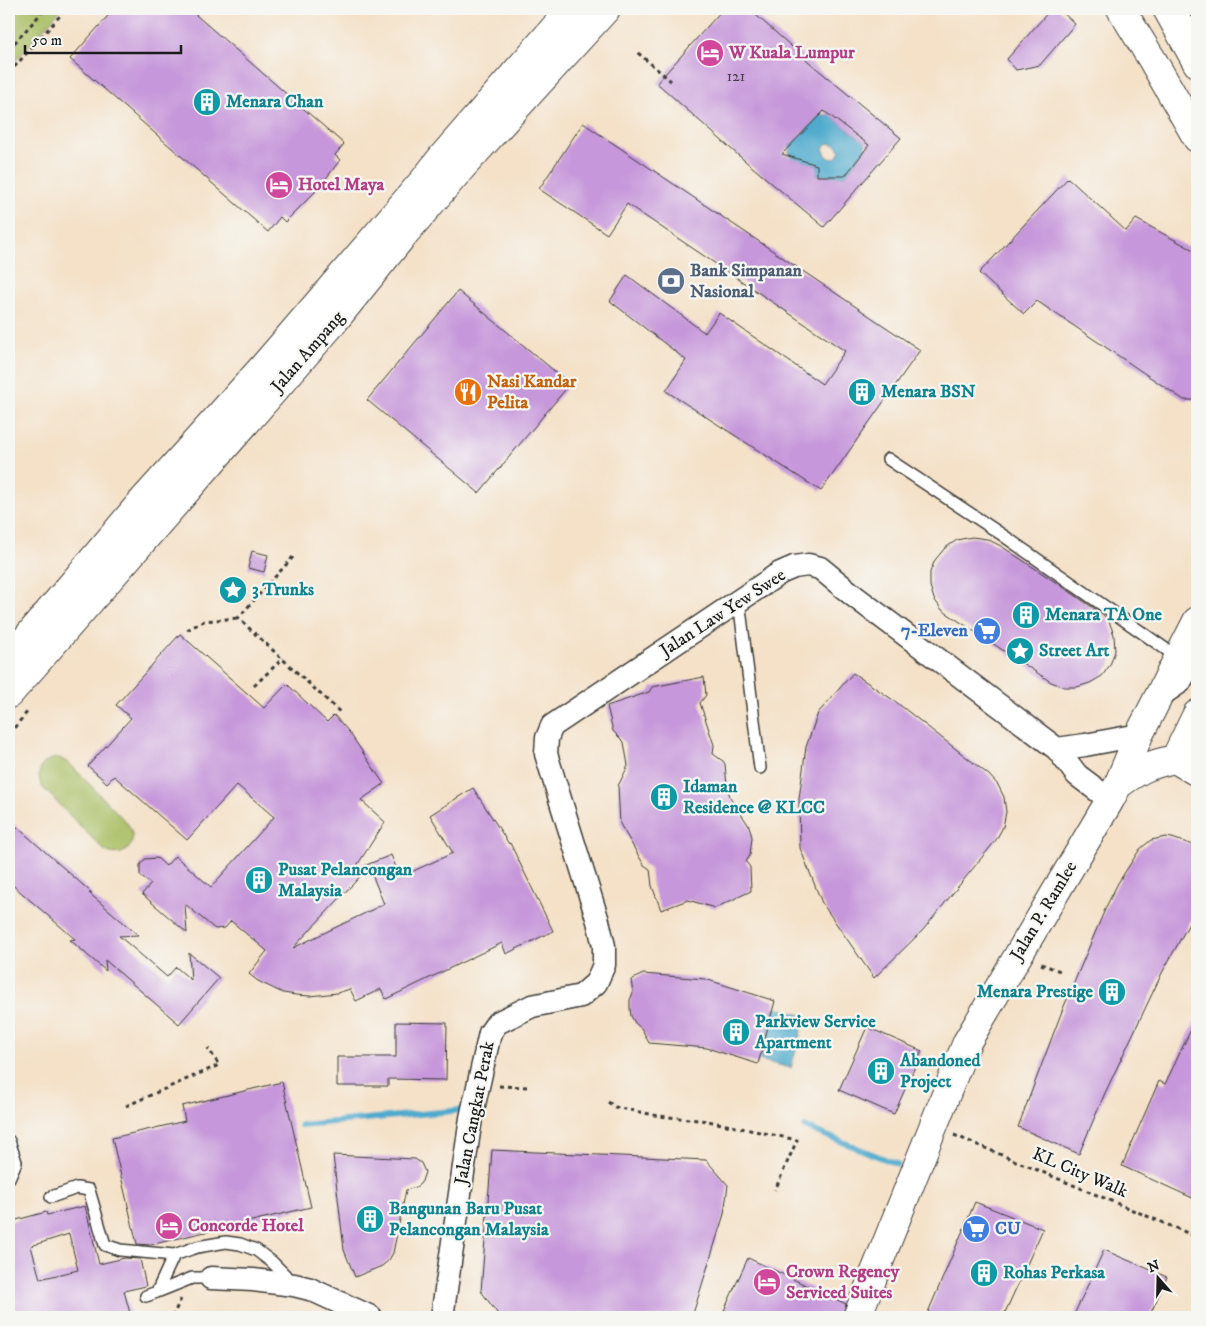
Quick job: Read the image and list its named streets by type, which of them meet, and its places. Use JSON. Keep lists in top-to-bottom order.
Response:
{
  "streets": {
    "main road": ["Jalan Ampang", "Jalan P. Ramlee"],
    "street": ["Jalan Law Yew Swee", "Jalan Cangkat Perak"],
    "path": ["KL City Walk"]
  },
  "crossings": [
    ["Jalan Law Yew Swee", "Jalan P. Ramlee"],
    ["Jalan Law Yew Swee", "Jalan Cangkat Perak"]
  ],
  "places": {
    "hotel": [
      "W Kuala Lumpur",
      "Hotel Maya",
      "Concorde Hotel",
      "Crown Regency Serviced Suites"
    ],
    "building": [
      "Menara Chan",
      "Menara BSN",
      "Menara TA One",
      "Idaman Residence @ KLCC",
      "Pusat Pelancongan Malaysia",
      "Menara Prestige",
      "Parkview Service Apartment",
      "Abandoned Project",
      "Bangunan Baru Pusat Pelancongan Malaysia",
      "Rohas Perkasa"
    ],
    "bank": ["Bank Simpanan Nasional"],
    "restaurant": ["Nasi Kandar Pelita"],
    "place": ["3 Trunks", "Street Art"],
    "supermarket": ["7-Eleven", "CU"]
  },
  "house_numbers": ["121"],
  "scale_bar": "50 m",
  "north": "top"
}
